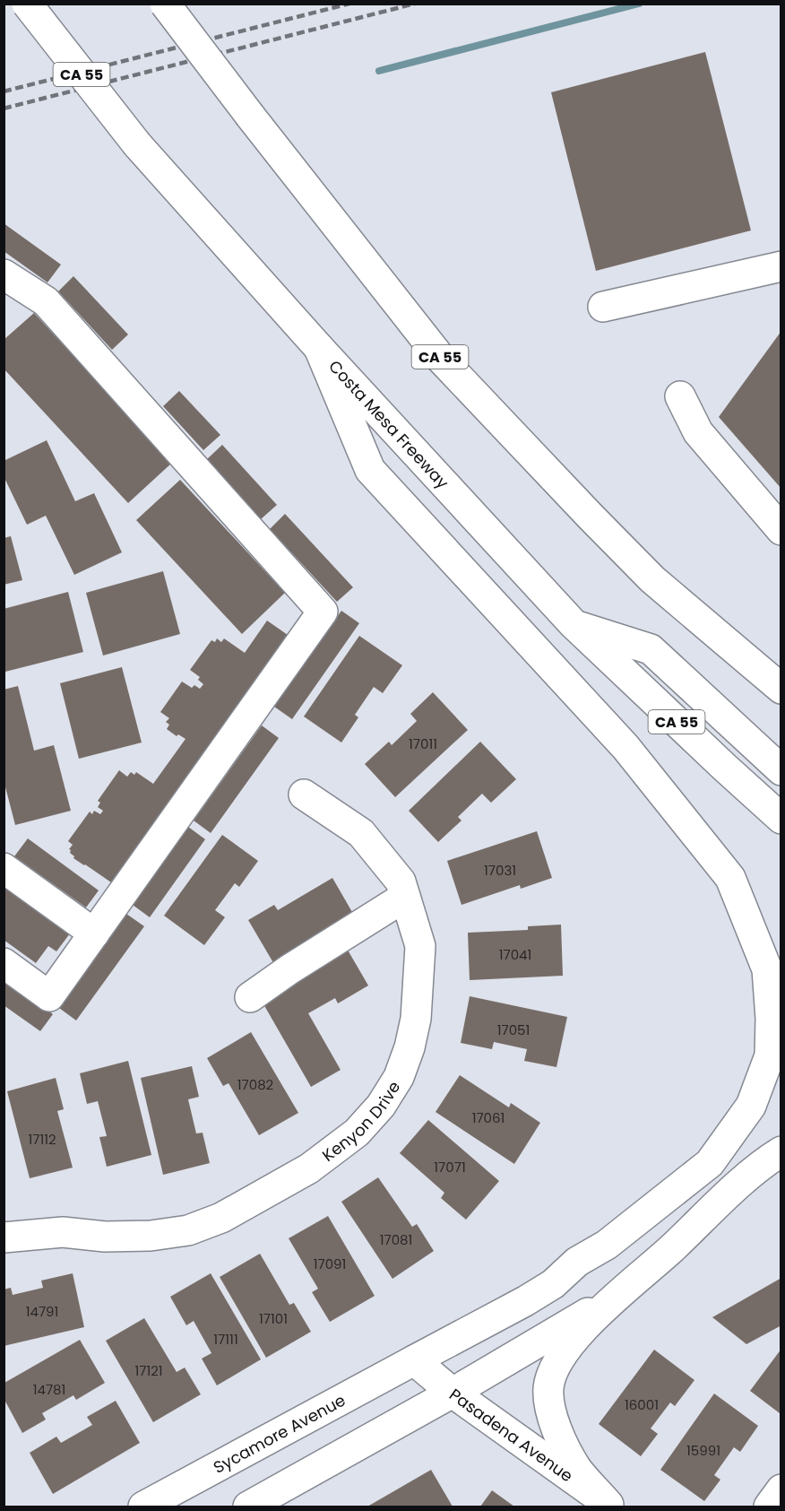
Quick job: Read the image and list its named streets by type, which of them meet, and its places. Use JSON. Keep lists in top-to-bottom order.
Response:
{
  "streets": {
    "main road": [
      "CA 55",
      "Costa Mesa Freeway",
      "Kenyon Drive",
      "Sycamore Avenue",
      "Pasadena Avenue"
    ]
  },
  "crossings": [
    ["CA 55", "Costa Mesa Freeway"],
    ["Costa Mesa Freeway", "Sycamore Avenue"],
    ["Sycamore Avenue", "Pasadena Avenue"]
  ],
  "house_numbers": [
    "17011",
    "17031",
    "17041",
    "17051",
    "17082",
    "17061",
    "17112",
    "17071",
    "17081",
    "17091",
    "14791",
    "17101",
    "17111",
    "17121",
    "14781",
    "16001",
    "15991"
  ]
}
